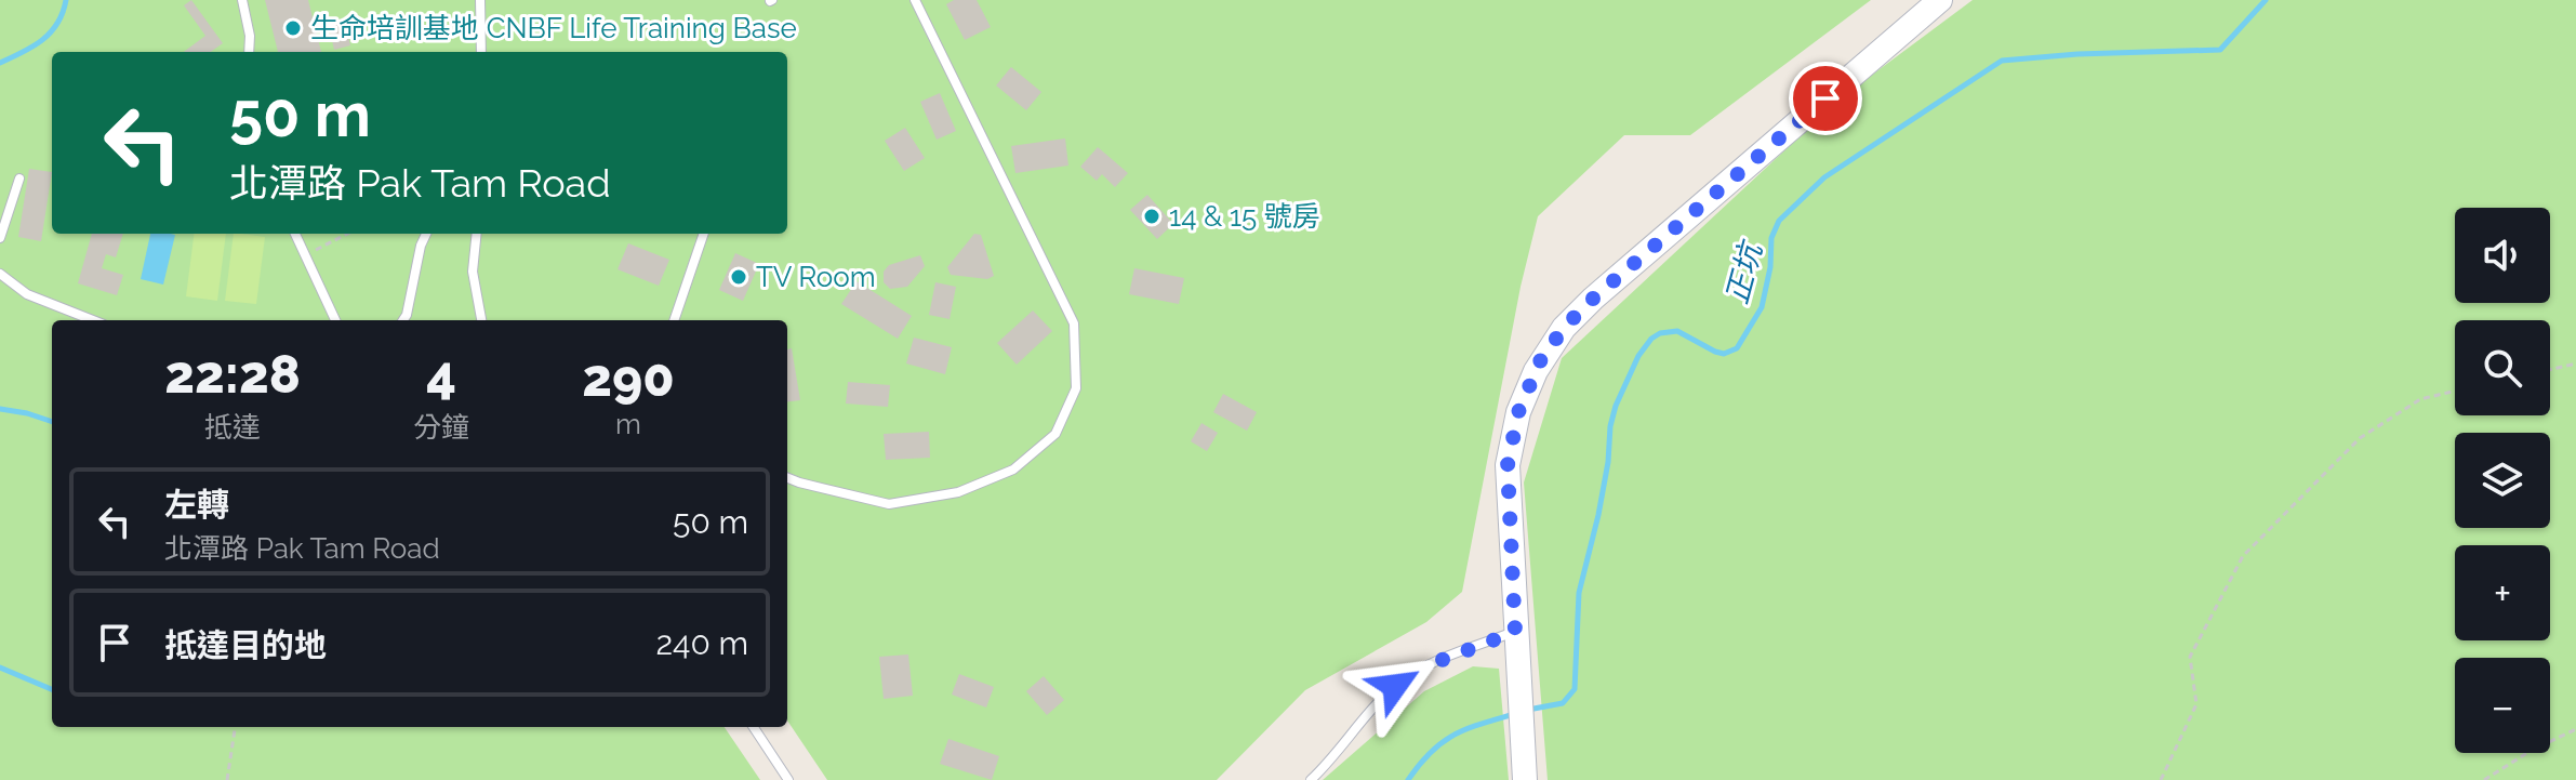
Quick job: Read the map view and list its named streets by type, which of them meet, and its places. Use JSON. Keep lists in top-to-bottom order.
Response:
{
  "water": ["正坑"],
  "places": ["生命培訓基地 CNBF Life Training Base", "14 & 15 號房", "TV Room"],
  "page": {
    "turn": ["50 m", "北潭路 Pak Tam Road"],
    "map_buttons": ["+", "−"],
    "eta": [
      "22:28",
      "抵達",
      "4",
      "分鐘",
      "290",
      "m"
    ],
    "list": [
      {
        "name": "左轉",
        "note": "北潭路 Pak Tam Road",
        "value": "50 m"
      },
      {
        "name": "抵達目的地",
        "value": "240 m"
      }
    ]
  }
}
